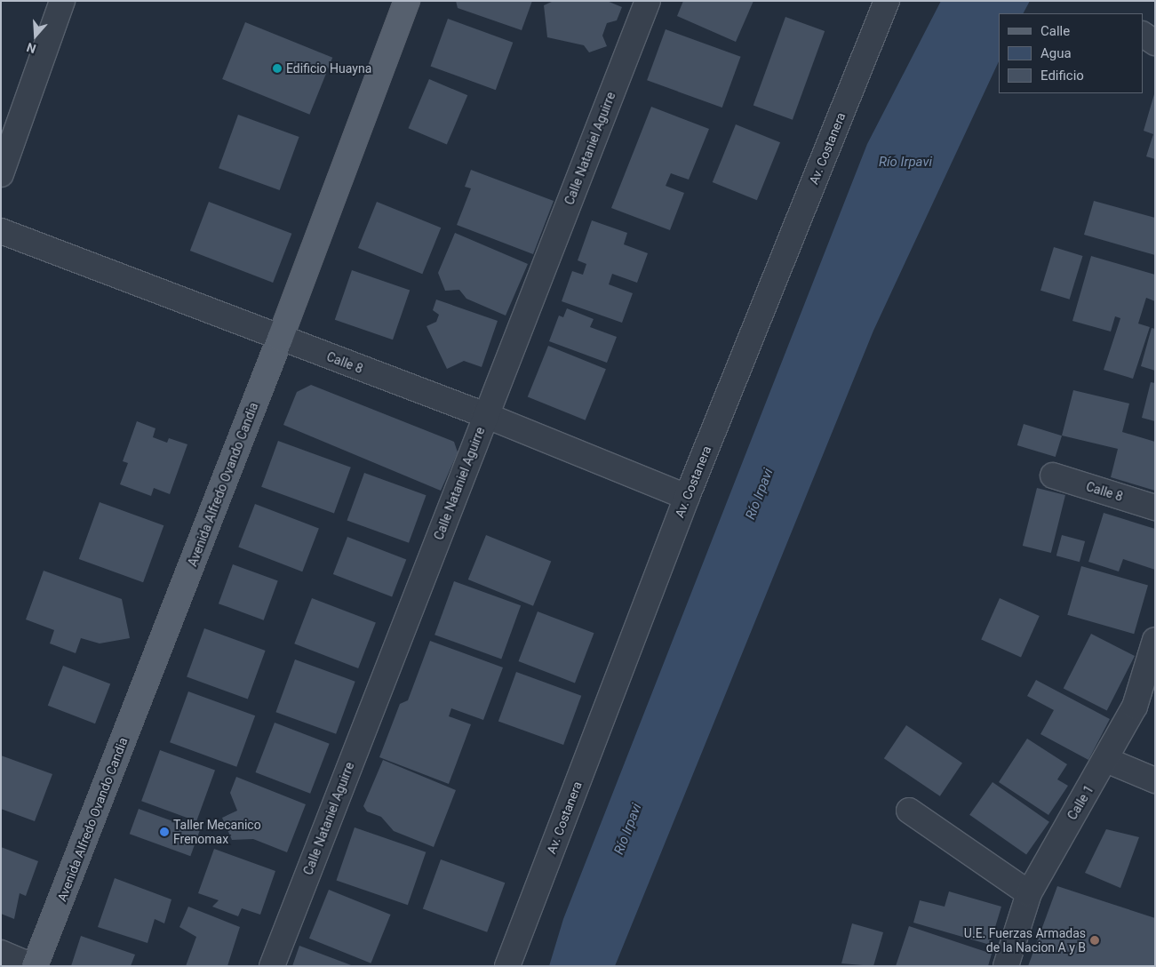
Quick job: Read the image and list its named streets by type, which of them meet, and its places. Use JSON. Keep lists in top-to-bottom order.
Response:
{
  "streets": {
    "main road": ["Avenida Alfredo Ovando Candia"],
    "street": [
      "Calle Nataniel Aguirre",
      "Av. Costanera",
      "Calle 8",
      "Calle 1"
    ]
  },
  "crossings": [
    ["Calle Nataniel Aguirre", "Calle 8"],
    ["Av. Costanera", "Calle 8"],
    ["Calle 8", "Avenida Alfredo Ovando Candia"]
  ],
  "water": ["Río Irpavi"],
  "places": ["Edificio Huayna", "Taller Mecanico Frenomax", "U.E. Fuerzas Armadas de la Nacion A y B"],
  "legend": ["Calle", "Agua", "Edificio"],
  "north": "bottom"
}
